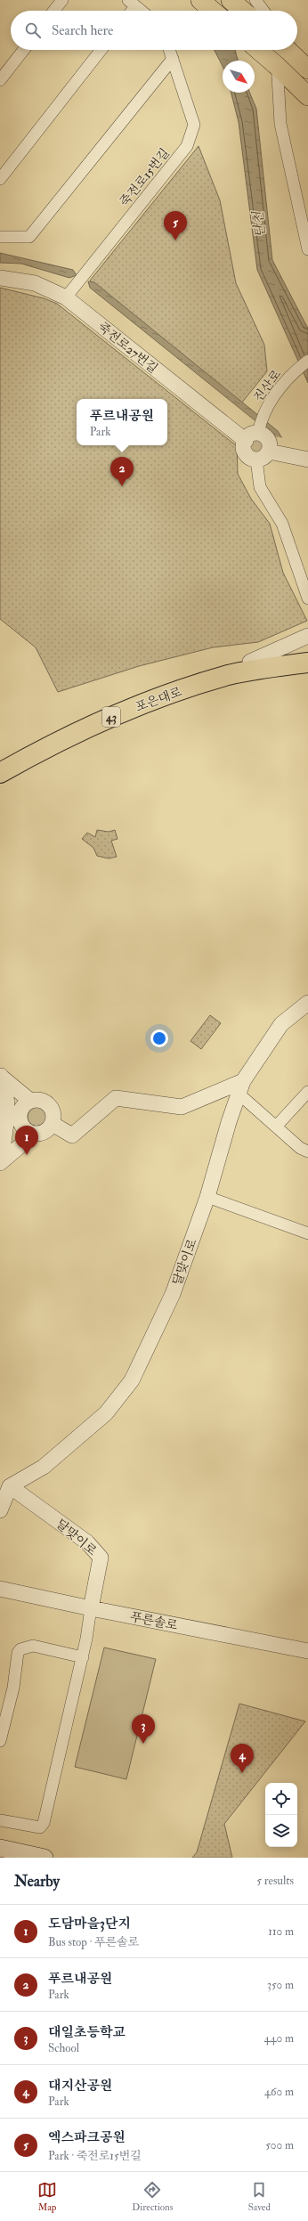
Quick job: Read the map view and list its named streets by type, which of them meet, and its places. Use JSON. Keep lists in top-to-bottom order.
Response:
{
  "streets": {
    "highway": ["포은대로", "43"],
    "street": [
      "죽전로15번길",
      "죽전로27번길",
      "진산로",
      "달맞이로",
      "푸른솔로"
    ]
  },
  "crossings": [
    ["죽전로15번길", "죽전로27번길"],
    ["달맞이로", "푸른솔로"]
  ],
  "water": ["탄천"],
  "north": "bottom right",
  "page": {
    "search": "Search here",
    "pins": [
      "5",
      "2",
      "1",
      "3",
      "4"
    ],
    "popup": ["푸르내공원", "Park"],
    "heading": ["Nearby", "5 results"],
    "list": [
      {
        "mark": "1",
        "name": "도담마을3단지",
        "note": "Bus stop · 푸른솔로",
        "value": "110 m"
      },
      {
        "mark": "2",
        "name": "푸르내공원",
        "note": "Park",
        "value": "350 m"
      },
      {
        "mark": "3",
        "name": "대일초등학교",
        "note": "School",
        "value": "440 m"
      },
      {
        "mark": "4",
        "name": "대지산공원",
        "note": "Park",
        "value": "460 m"
      },
      {
        "mark": "5",
        "name": "엑스파크공원",
        "note": "Park · 죽전로15번길",
        "value": "500 m"
      }
    ],
    "nav": ["Map", "Directions", "Saved"]
  }
}
